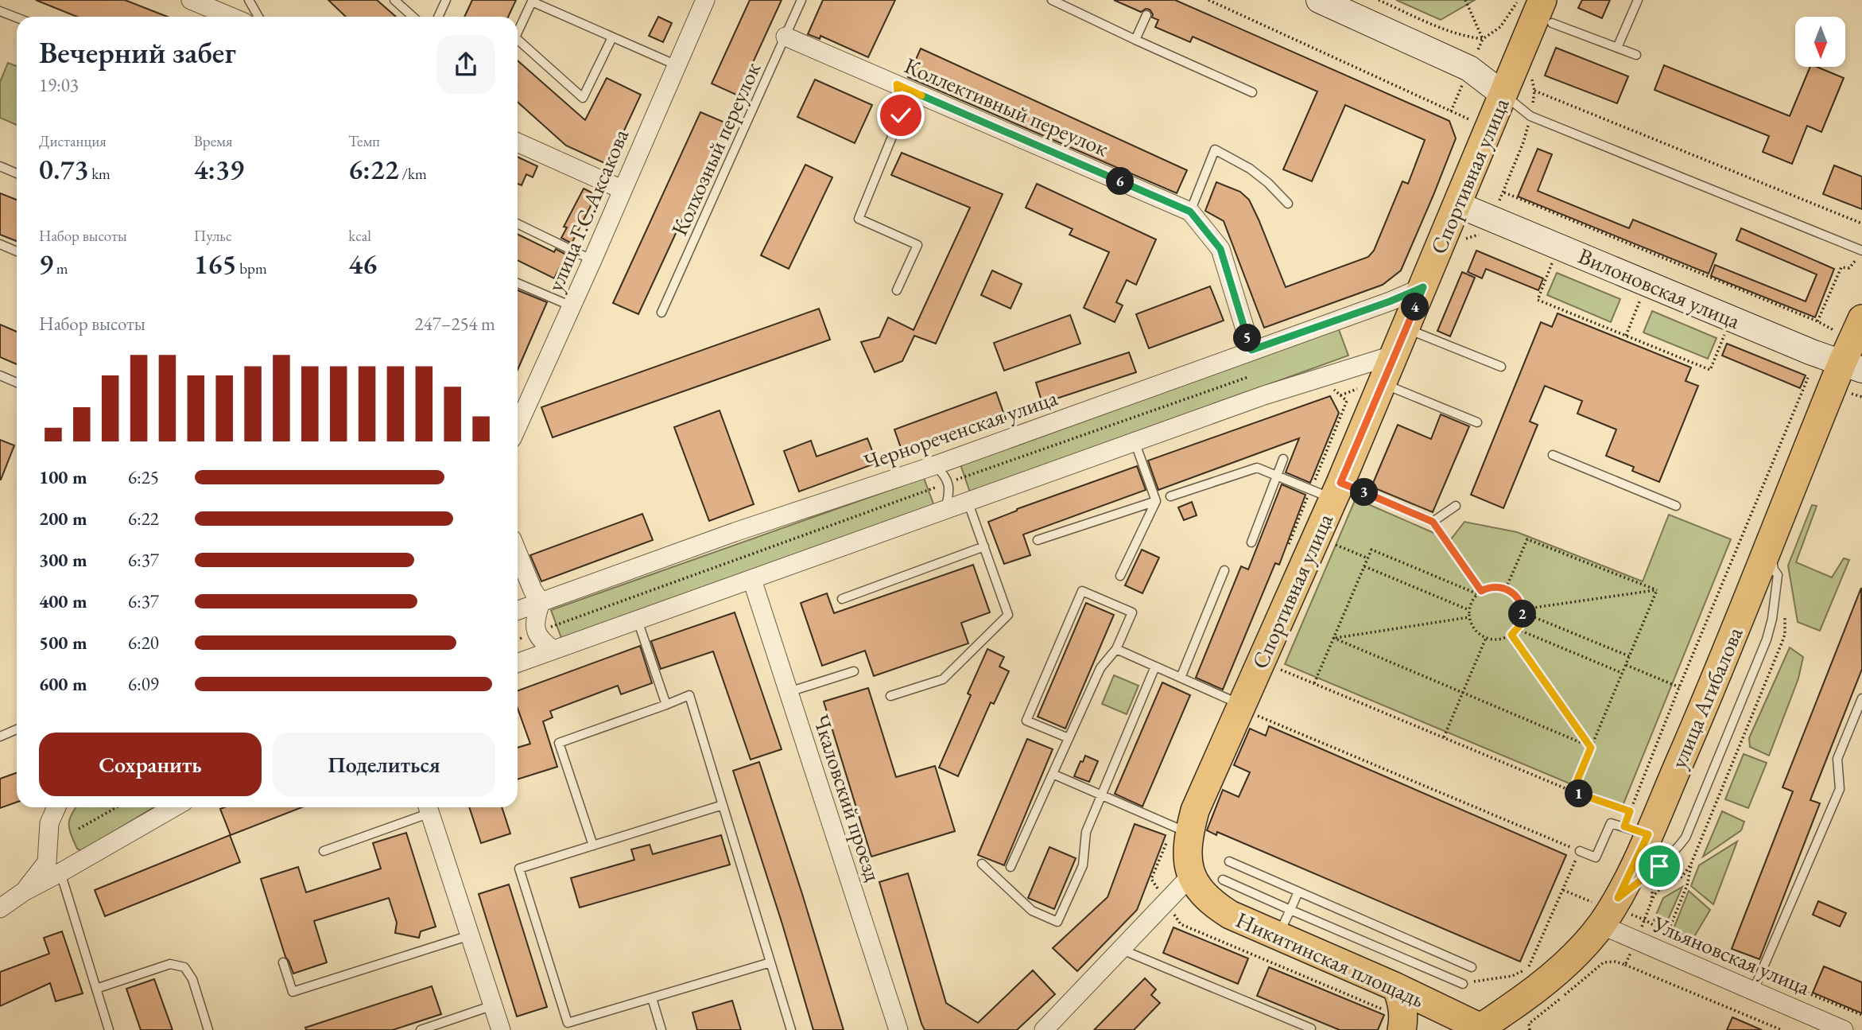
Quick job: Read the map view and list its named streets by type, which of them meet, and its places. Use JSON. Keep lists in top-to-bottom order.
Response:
{
  "streets": {
    "main road": [
      "Спортивная улица",
      "Вилоновская улица",
      "улица Агибалова",
      "Никитинская площадь"
    ],
    "street": [
      "Коллективный переулок",
      "улица Г.С.Аксакова",
      "Чернореченская улица",
      "Чкаловский проезд",
      "Ульяновская улица"
    ],
    "lane": ["Колхозный переулок"]
  },
  "crossings": [
    ["Коллективный переулок", "Колхозный переулок"],
    ["Коллективный переулок", "Чернореченская улица"],
    ["Спортивная улица", "Вилоновская улица"],
    ["Спортивная улица", "Чернореченская улица"],
    ["Спортивная улица", "Никитинская площадь"],
    ["Вилоновская улица", "улица Агибалова"],
    ["улица Агибалова", "Ульяновская улица"],
    ["улица Агибалова", "Никитинская площадь"]
  ],
  "north": "bottom",
  "page": {
    "heading": ["Вечерний забег", "19:03"],
    "stats": [
      ["Дистанция", "0.73 km"],
      ["Время", "4:39"],
      ["Темп", "6:22 /km"],
      ["Набор высоты", "9 m"],
      ["Пульс", "165 bpm"],
      ["kcal", "46"]
    ],
    "pins": [
      "6",
      "4",
      "5",
      "3",
      "2",
      "1"
    ],
    "chart": ["Набор высоты", "247–254 m"],
    "list": [
      {
        "name": "100 m",
        "note": "6:25"
      },
      {
        "name": "200 m",
        "note": "6:22"
      },
      {
        "name": "300 m",
        "note": "6:37"
      },
      {
        "name": "400 m",
        "note": "6:37"
      },
      {
        "name": "500 m",
        "note": "6:20"
      },
      {
        "name": "600 m",
        "note": "6:09"
      }
    ],
    "buttons": ["Сохранить", "Поделиться"]
  }
}
